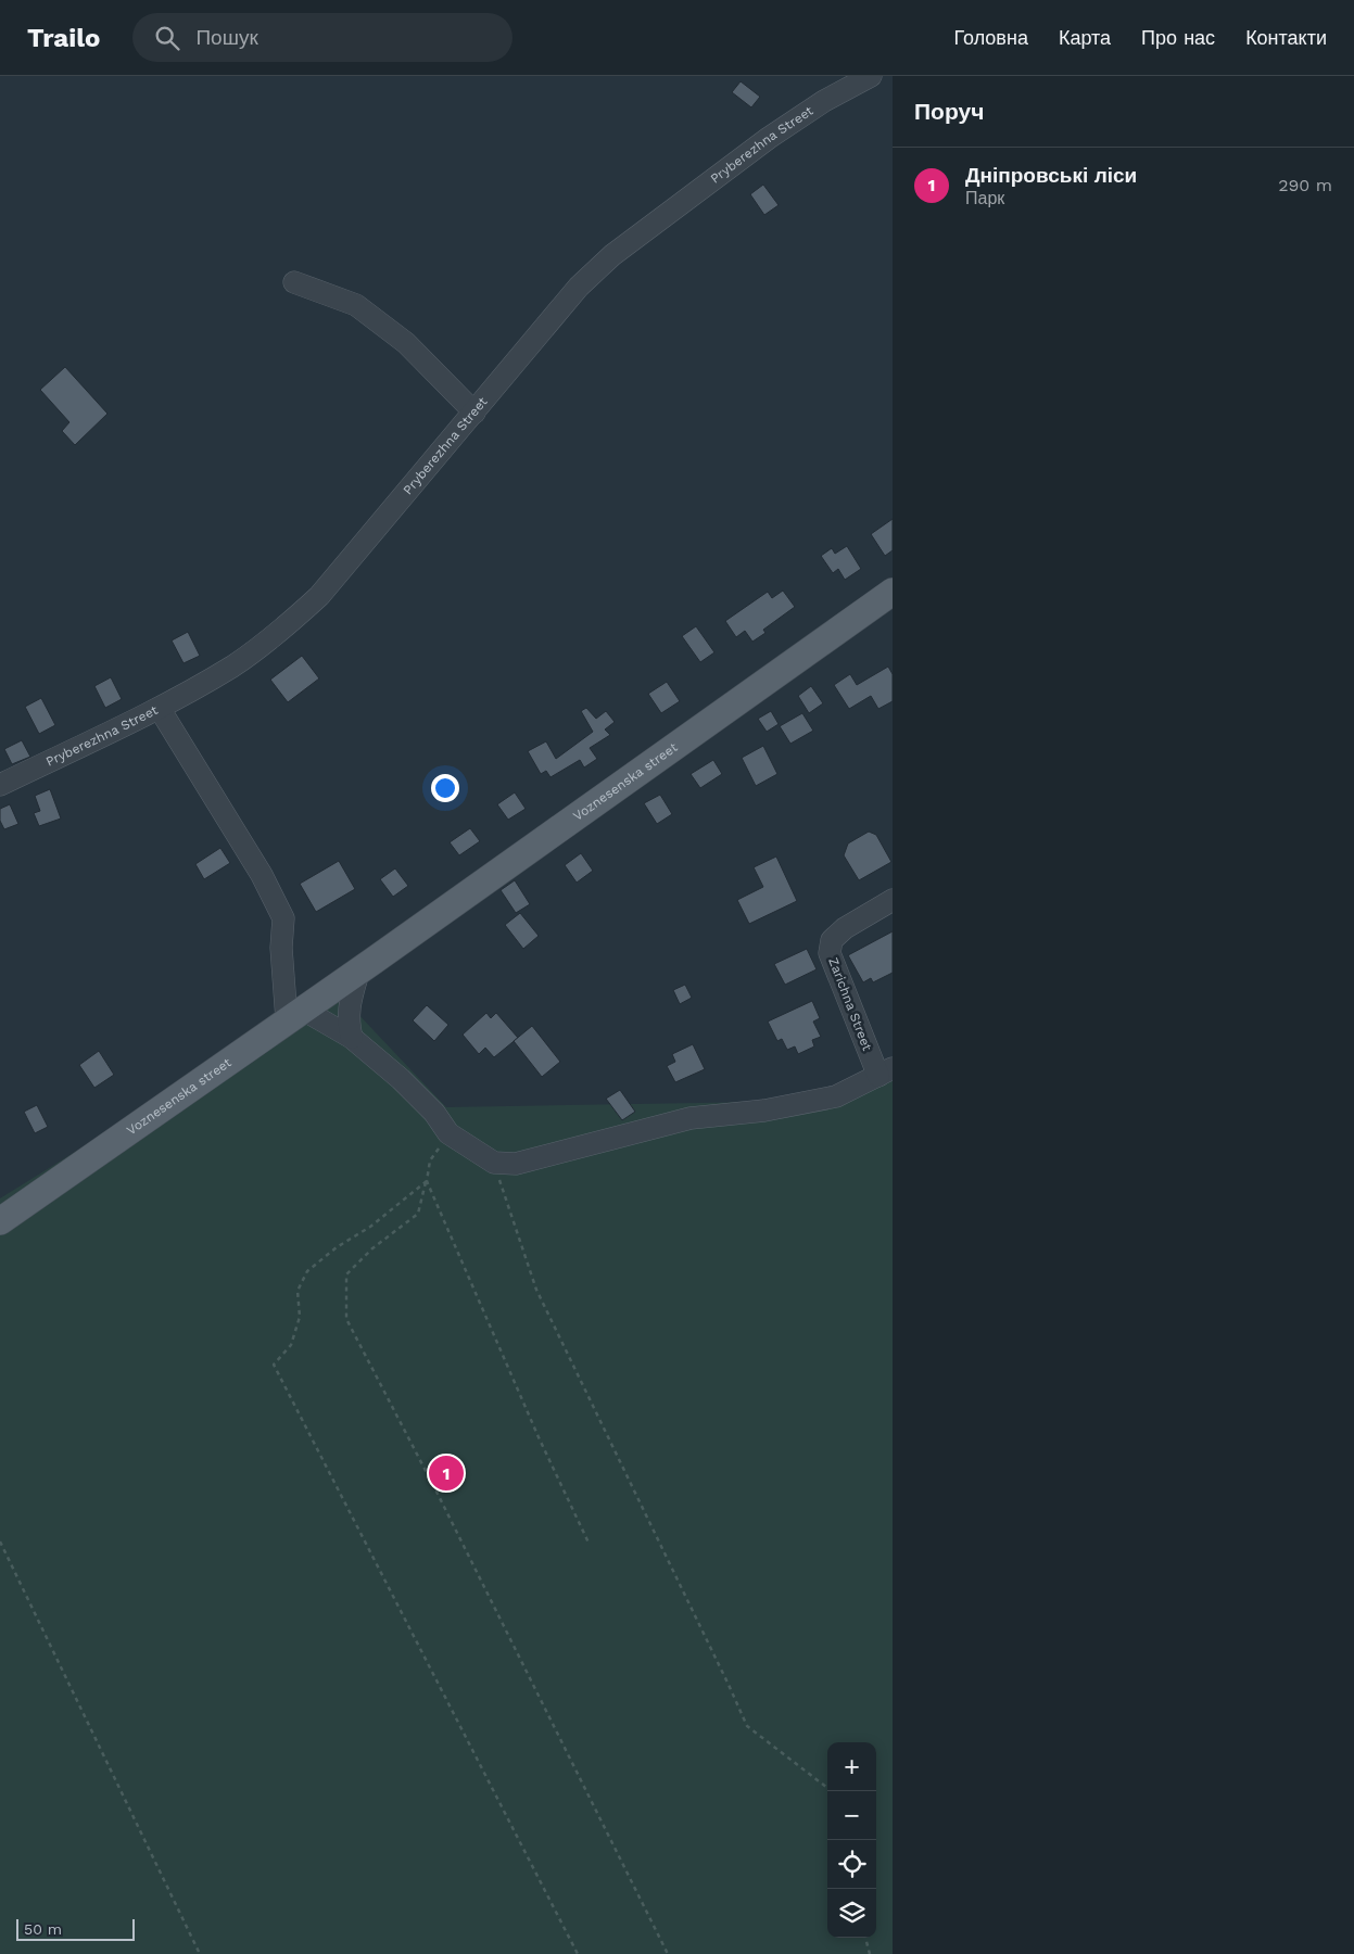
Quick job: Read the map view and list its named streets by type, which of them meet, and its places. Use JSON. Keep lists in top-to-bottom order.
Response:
{
  "streets": {
    "main road": ["Voznesenska street"],
    "street": ["Pryberezhna Street", "Zarichna Street"]
  },
  "scale_bar": "50 m",
  "page": {
    "header": "Trailo",
    "search": "Пошук",
    "nav": [
      "Головна",
      "Карта",
      "Про нас",
      "Контакти"
    ],
    "heading": "Поруч",
    "list": [
      {
        "mark": "1",
        "name": "Дніпровські ліси",
        "note": "Парк",
        "value": "290 m"
      }
    ],
    "pins": "1",
    "map_buttons": ["+", "−"],
    "scale": "50 m"
  }
}
